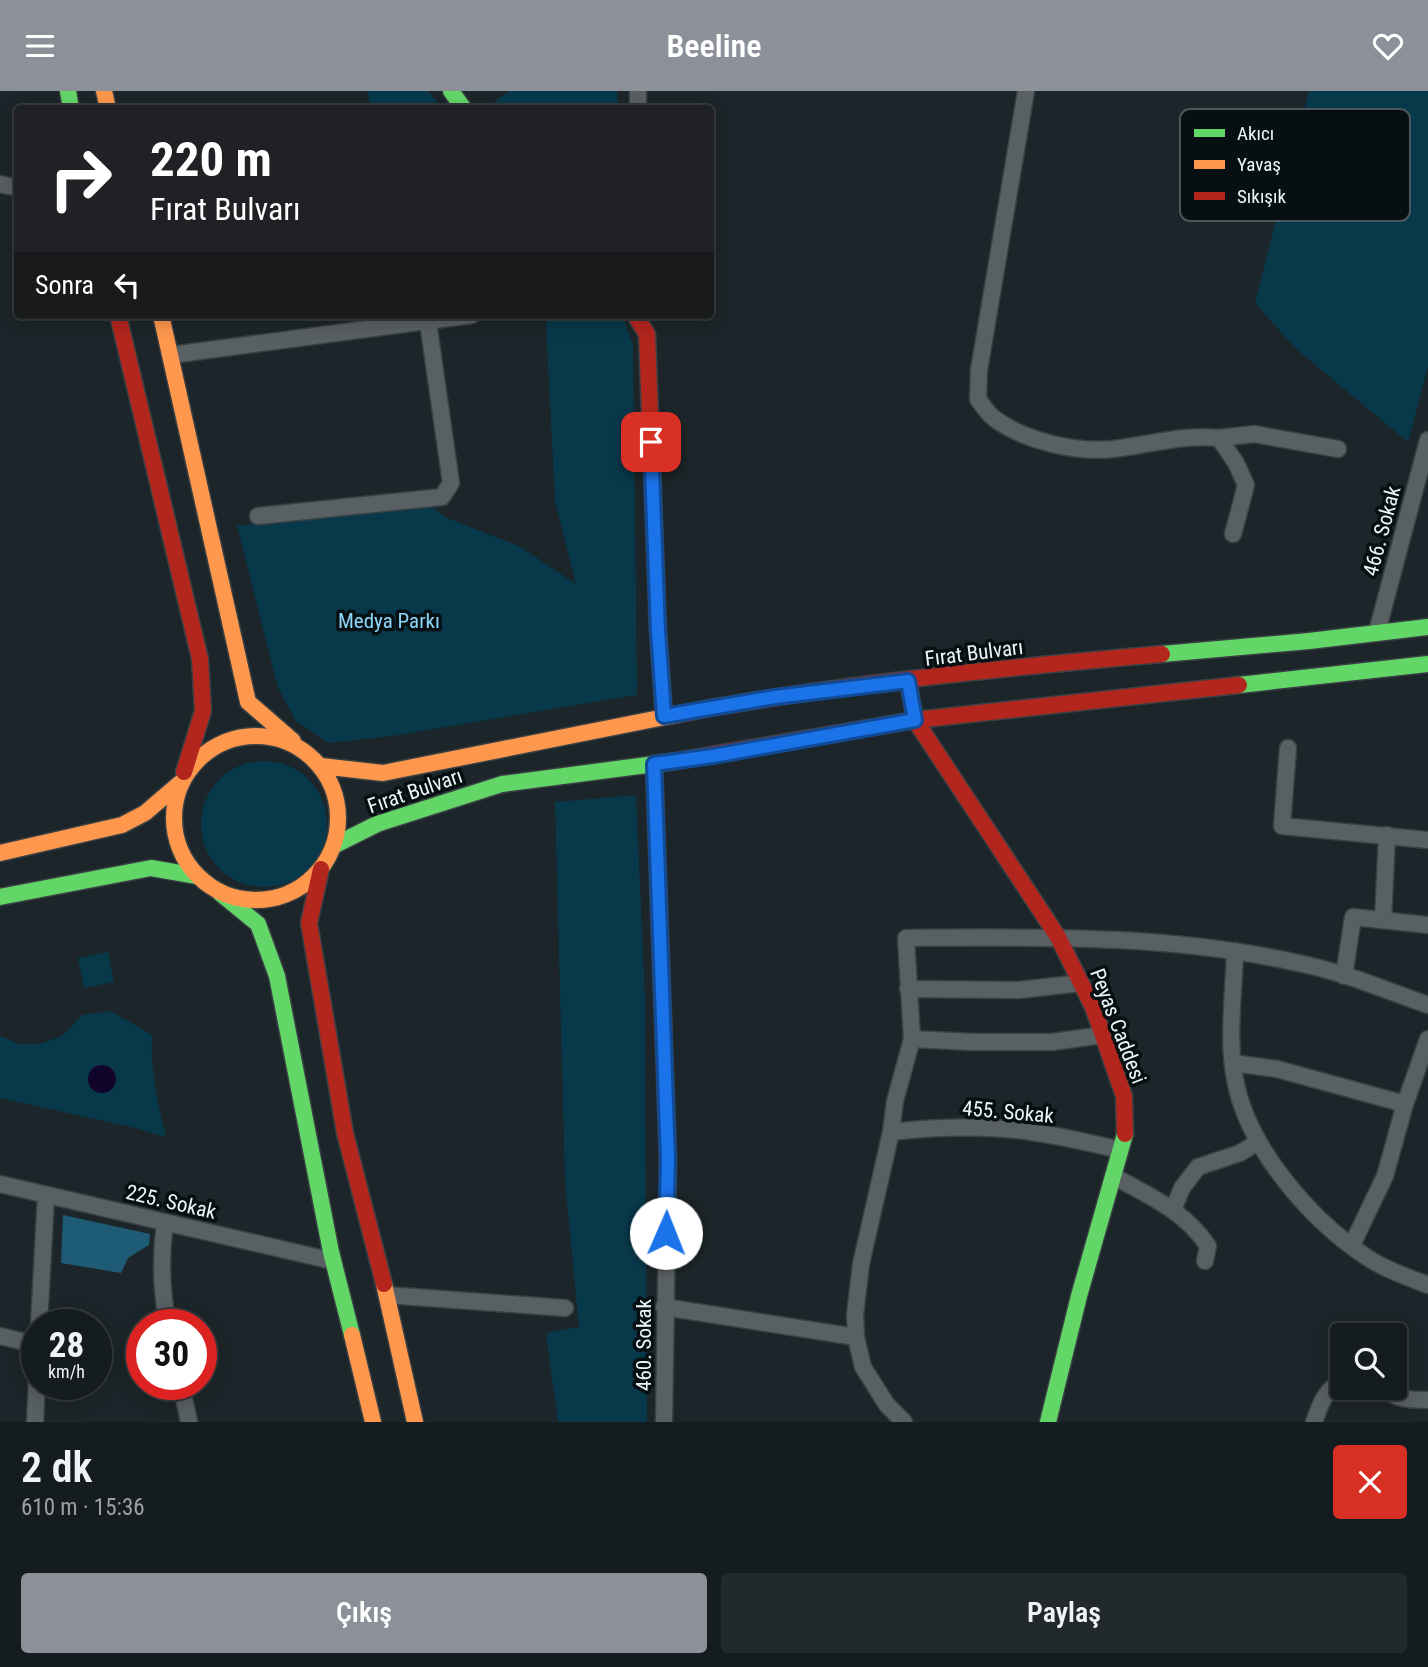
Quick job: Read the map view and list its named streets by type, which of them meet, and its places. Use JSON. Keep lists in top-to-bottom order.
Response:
{
  "streets": {
    "main road": ["Fırat Bulvarı", "Peyas Caddesi"],
    "street": [
      "466. Sokak",
      "455. Sokak",
      "225. Sokak",
      "460. Sokak"
    ]
  },
  "crossings": [
    ["466. Sokak", "Fırat Bulvarı"],
    ["Fırat Bulvarı", "Peyas Caddesi"],
    ["Fırat Bulvarı", "460. Sokak"],
    ["Peyas Caddesi", "455. Sokak"]
  ],
  "parks": ["Medya Parkı"],
  "legend": ["Akıcı", "Yavaş", "Sıkışık"],
  "page": {
    "header": "Beeline",
    "turn": ["220 m", "Fırat Bulvarı"],
    "then": "Sonra",
    "speed": "28 km/h",
    "limit": "30",
    "heading": ["2 dk", "610 m · 15:36"],
    "buttons": ["Çıkış", "Paylaş"]
  }
}
